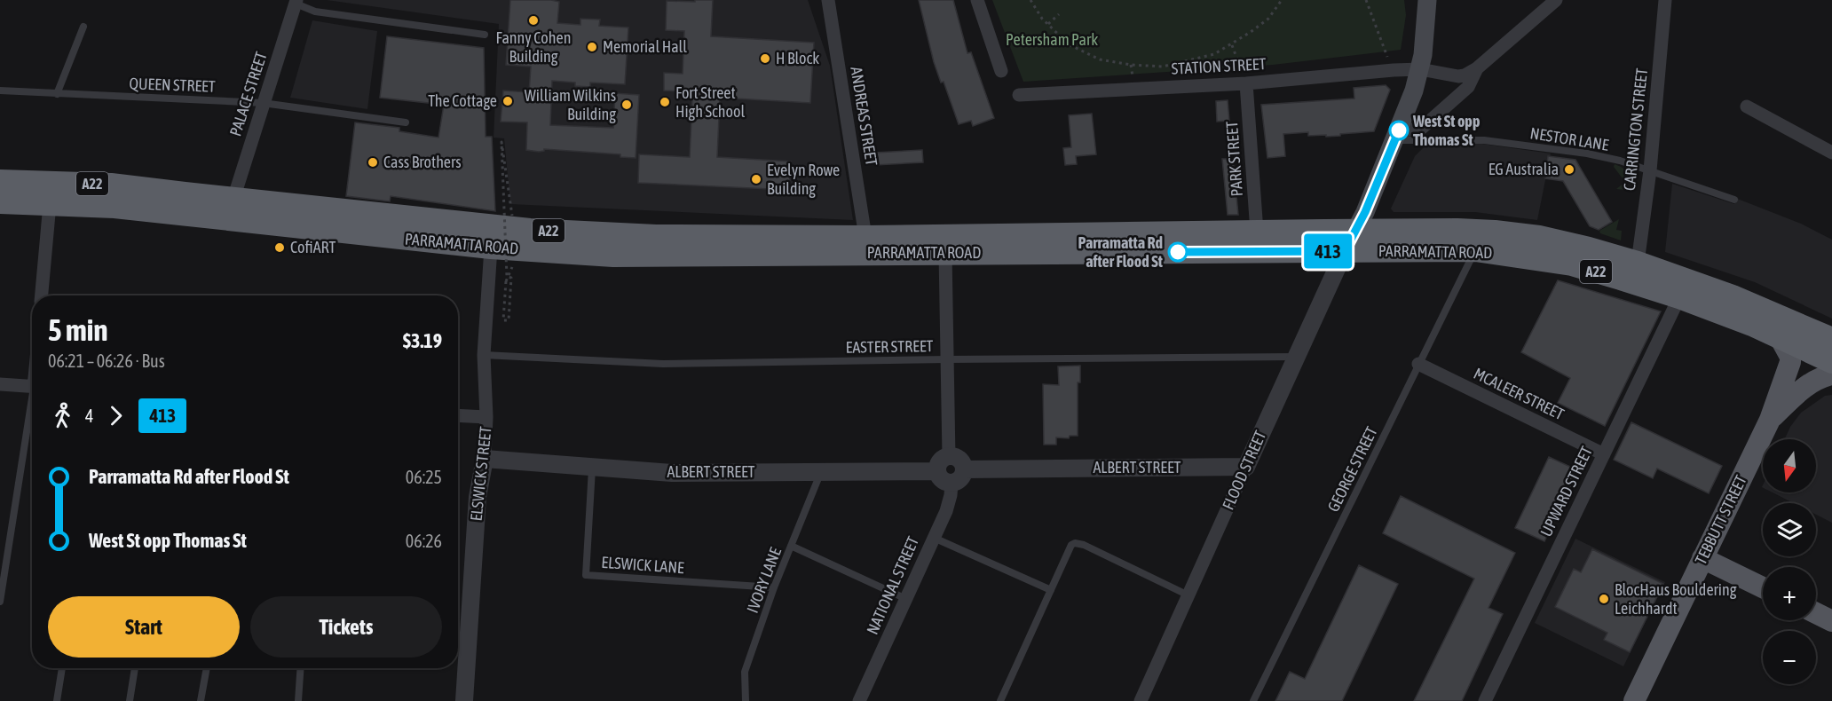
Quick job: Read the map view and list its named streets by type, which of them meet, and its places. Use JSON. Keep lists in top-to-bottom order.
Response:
{
  "streets": {
    "highway": ["A22", "PARRAMATTA ROAD"],
    "main road": ["TEBBUTT STREET"],
    "street": [
      "STATION STREET",
      "PALACE STREET",
      "ANDREAS STREET",
      "CARRINGTON STREET",
      "PARK STREET",
      "MCALEER STREET",
      "ALBERT STREET",
      "FLOOD STREET",
      "ELSWICK STREET",
      "UPWARD STREET",
      "NATIONAL STREET"
    ],
    "lane": [
      "QUEEN STREET",
      "NESTOR LANE",
      "EASTER STREET",
      "GEORGE STREET",
      "ELSWICK LANE",
      "IVORY LANE"
    ]
  },
  "crossings": [
    ["STATION STREET", "PARK STREET"],
    ["QUEEN STREET", "PALACE STREET"],
    ["PALACE STREET", "PARRAMATTA ROAD"],
    ["ANDREAS STREET", "PARRAMATTA ROAD"],
    ["CARRINGTON STREET", "NESTOR LANE"],
    ["CARRINGTON STREET", "PARRAMATTA ROAD"],
    ["PARK STREET", "PARRAMATTA ROAD"],
    ["PARRAMATTA ROAD", "GEORGE STREET"],
    ["PARRAMATTA ROAD", "FLOOD STREET"],
    ["PARRAMATTA ROAD", "ELSWICK STREET"],
    ["PARRAMATTA ROAD", "UPWARD STREET"],
    ["PARRAMATTA ROAD", "TEBBUTT STREET"],
    ["EASTER STREET", "FLOOD STREET"],
    ["EASTER STREET", "ELSWICK STREET"],
    ["MCALEER STREET", "GEORGE STREET"],
    ["MCALEER STREET", "UPWARD STREET"],
    ["ALBERT STREET", "FLOOD STREET"],
    ["ALBERT STREET", "ELSWICK STREET"],
    ["ALBERT STREET", "ELSWICK LANE"],
    ["ALBERT STREET", "IVORY LANE"],
    ["ALBERT STREET", "NATIONAL STREET"],
    ["ELSWICK LANE", "IVORY LANE"]
  ],
  "parks": ["Petersham Park"],
  "places": [
    "Fanny Cohen Building",
    "Memorial Hall",
    "H Block",
    "The Cottage",
    "Fort Street High School",
    "William Wilkins Building",
    "West St opp Thomas St",
    "Cass Brothers",
    "EG Australia",
    "Evelyn Rowe Building",
    "CofiART",
    "Parramatta Rd after Flood St",
    "BlocHaus Bouldering Leichhardt"
  ],
  "lines": ["bus line 413"],
  "north": "bottom",
  "page": {
    "on_map": "413",
    "heading": ["5 min", "06:21 – 06:26 · Bus", "$3.19"],
    "legs": ["4", "413"],
    "map_buttons": ["+", "−"],
    "list": [
      {
        "name": "Parramatta Rd after Flood St",
        "value": "06:25"
      },
      {
        "name": "West St opp Thomas St",
        "value": "06:26"
      }
    ],
    "buttons": ["Start", "Tickets"]
  }
}
